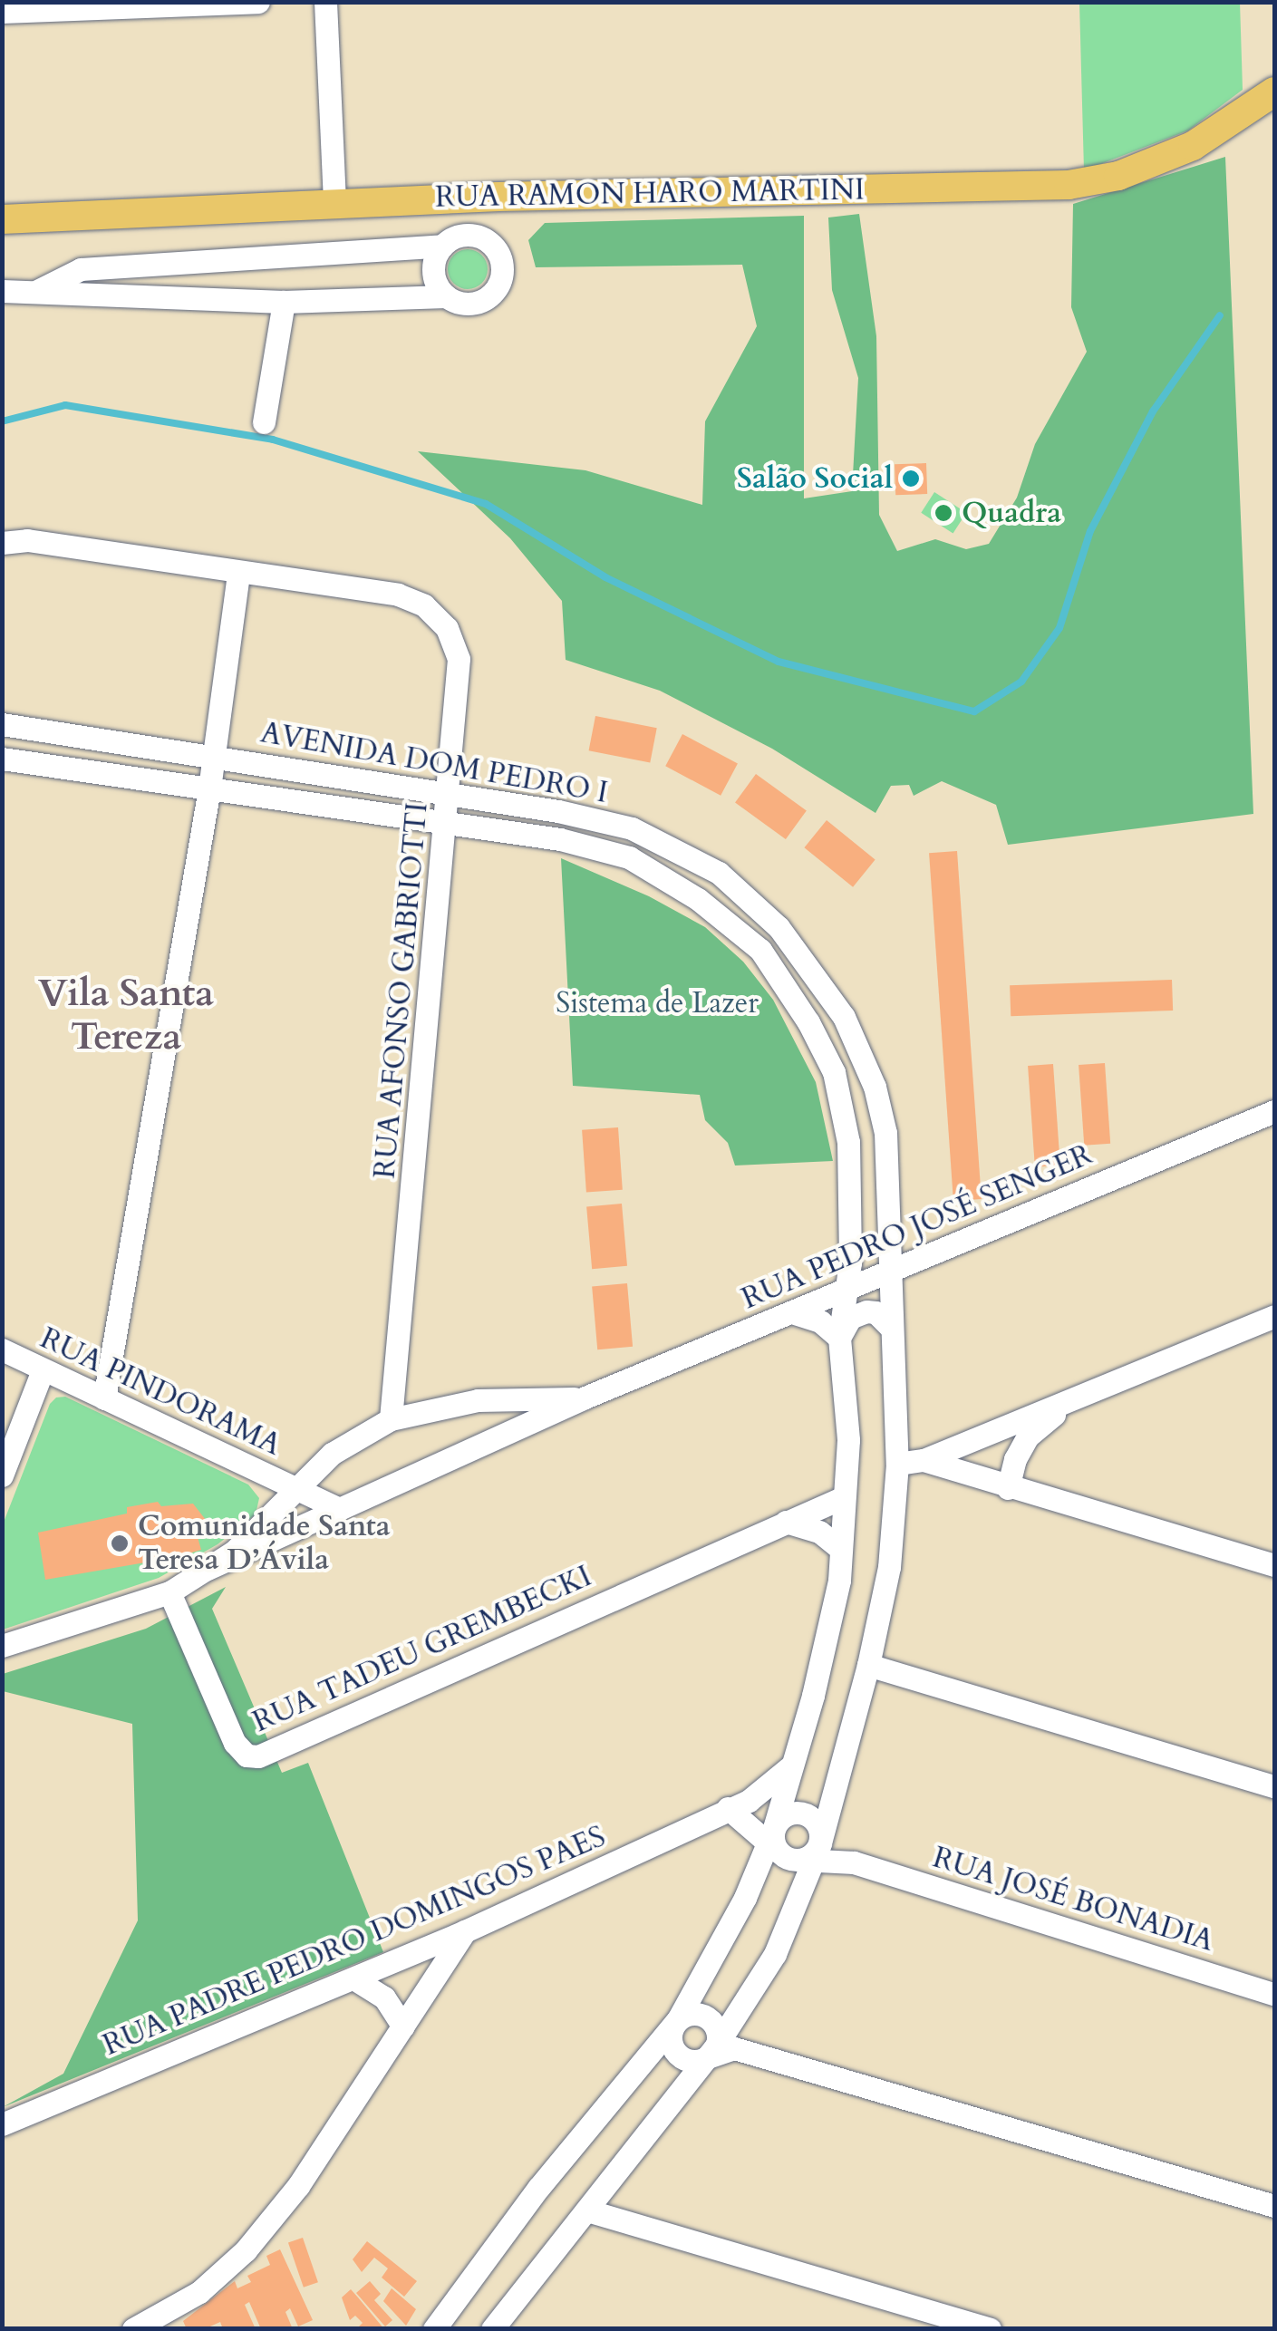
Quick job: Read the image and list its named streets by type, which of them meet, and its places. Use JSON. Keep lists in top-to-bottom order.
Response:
{
  "streets": {
    "main road": ["RUA RAMON HARO MARTINI"],
    "street": [
      "AVENIDA DOM PEDRO I",
      "RUA AFONSO GABRIOTTI",
      "RUA PEDRO JOSÉ SENGER",
      "RUA PINDORAMA",
      "RUA TADEU GREMBECKI",
      "RUA JOSÉ BONADIA",
      "RUA PADRE PEDRO DOMINGOS PAES"
    ]
  },
  "crossings": [
    ["AVENIDA DOM PEDRO I", "RUA AFONSO GABRIOTTI"],
    ["AVENIDA DOM PEDRO I", "RUA PEDRO JOSÉ SENGER"],
    ["AVENIDA DOM PEDRO I", "RUA TADEU GREMBECKI"],
    ["AVENIDA DOM PEDRO I", "RUA JOSÉ BONADIA"],
    ["AVENIDA DOM PEDRO I", "RUA PADRE PEDRO DOMINGOS PAES"],
    ["RUA AFONSO GABRIOTTI", "RUA PEDRO JOSÉ SENGER"],
    ["RUA PEDRO JOSÉ SENGER", "RUA PINDORAMA"],
    ["RUA PEDRO JOSÉ SENGER", "RUA TADEU GREMBECKI"]
  ],
  "districts": ["Vila Santa Tereza"],
  "parks": ["Sistema de Lazer"],
  "places": ["Salão Social", "Quadra", "Comunidade Santa Teresa D’Ávila"]
}
